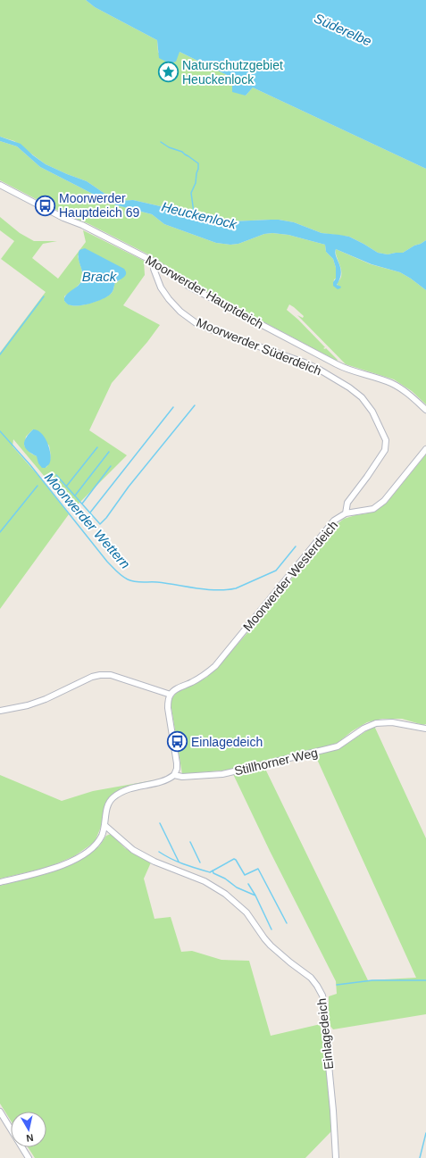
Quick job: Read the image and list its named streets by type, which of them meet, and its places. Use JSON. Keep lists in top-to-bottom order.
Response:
{
  "streets": {
    "street": [
      "Moorwerder Hauptdeich",
      "Moorwerder Süderdeich",
      "Moorwerder Westerdeich",
      "Stillhorner Weg",
      "Einlagedeich"
    ]
  },
  "crossings": [
    ["Moorwerder Hauptdeich", "Moorwerder Süderdeich"],
    ["Moorwerder Süderdeich", "Moorwerder Westerdeich"],
    ["Stillhorner Weg", "Einlagedeich"]
  ],
  "water": [
    "Süderelbe",
    "Heuckenlock",
    "Brack",
    "Moorwerder Wettern"
  ],
  "places": {
    "place": ["Naturschutzgebiet Heuckenlock"],
    "bus stop": ["Moorwerder Hauptdeich 69", "Einlagedeich"]
  },
  "north": "bottom"
}
